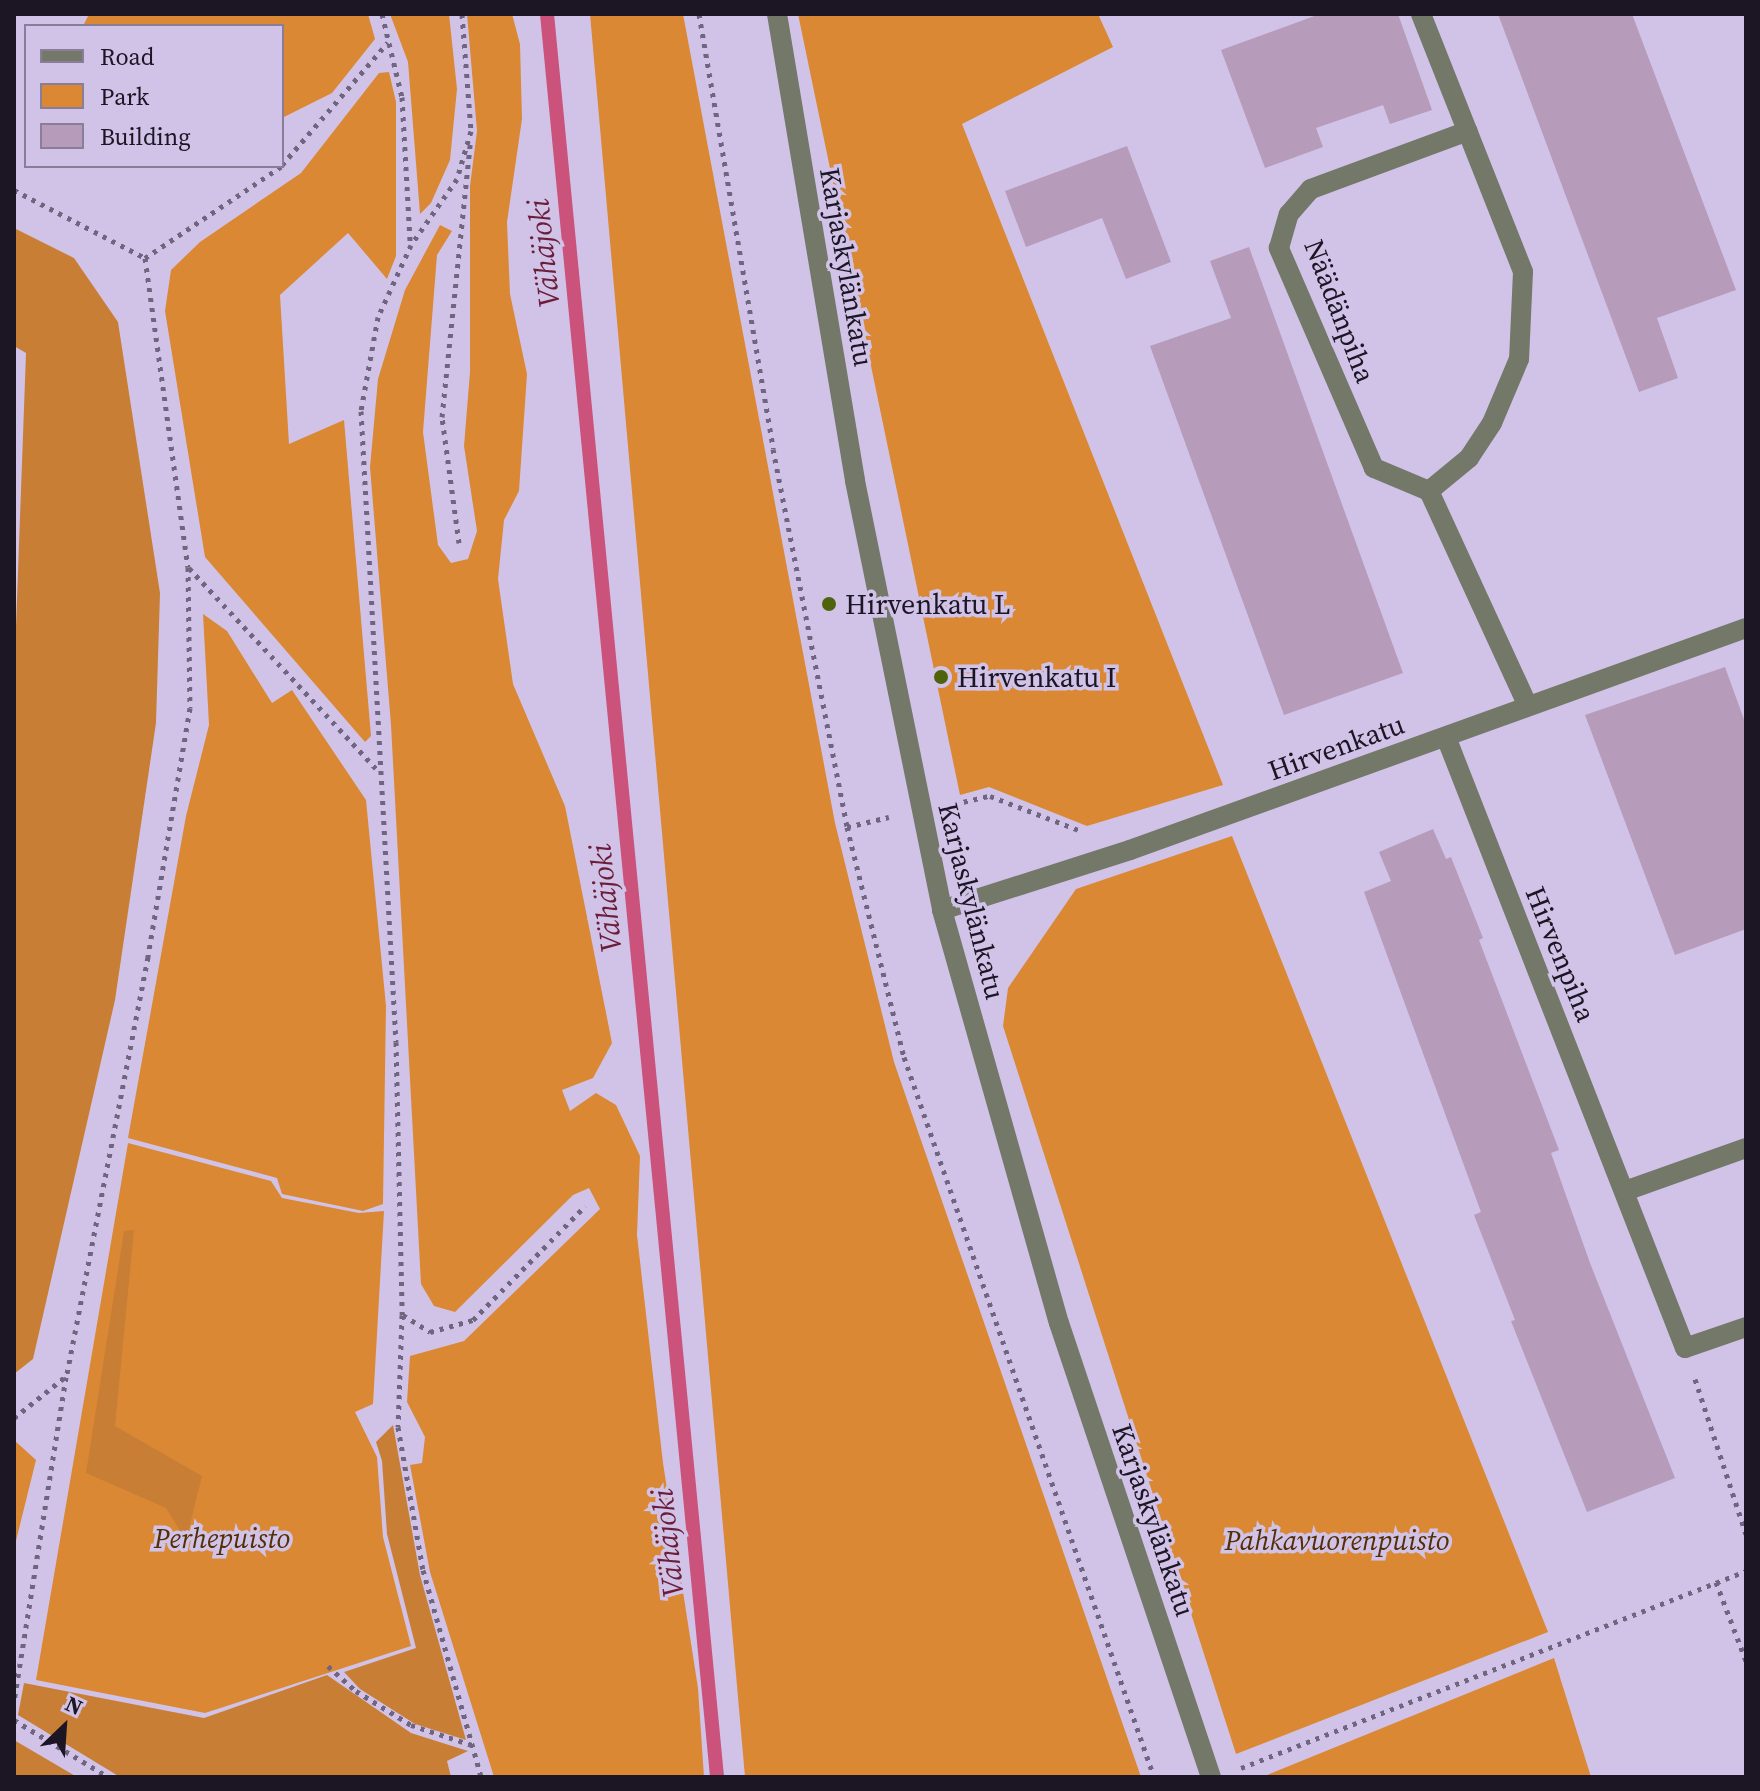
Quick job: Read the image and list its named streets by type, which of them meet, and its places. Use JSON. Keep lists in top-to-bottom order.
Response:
{
  "streets": {
    "street": [
      "Karjaskylänkatu",
      "Näädänpiha",
      "Hirvenkatu",
      "Hirvenpiha"
    ]
  },
  "crossings": [
    ["Karjaskylänkatu", "Hirvenkatu"],
    ["Hirvenkatu", "Hirvenpiha"]
  ],
  "water": ["Vähäjoki"],
  "parks": ["Perhepuisto", "Pahkavuorenpuisto"],
  "places": ["Hirvenkatu L", "Hirvenkatu I"],
  "legend": ["Road", "Park", "Building"],
  "north": "top right"
}
